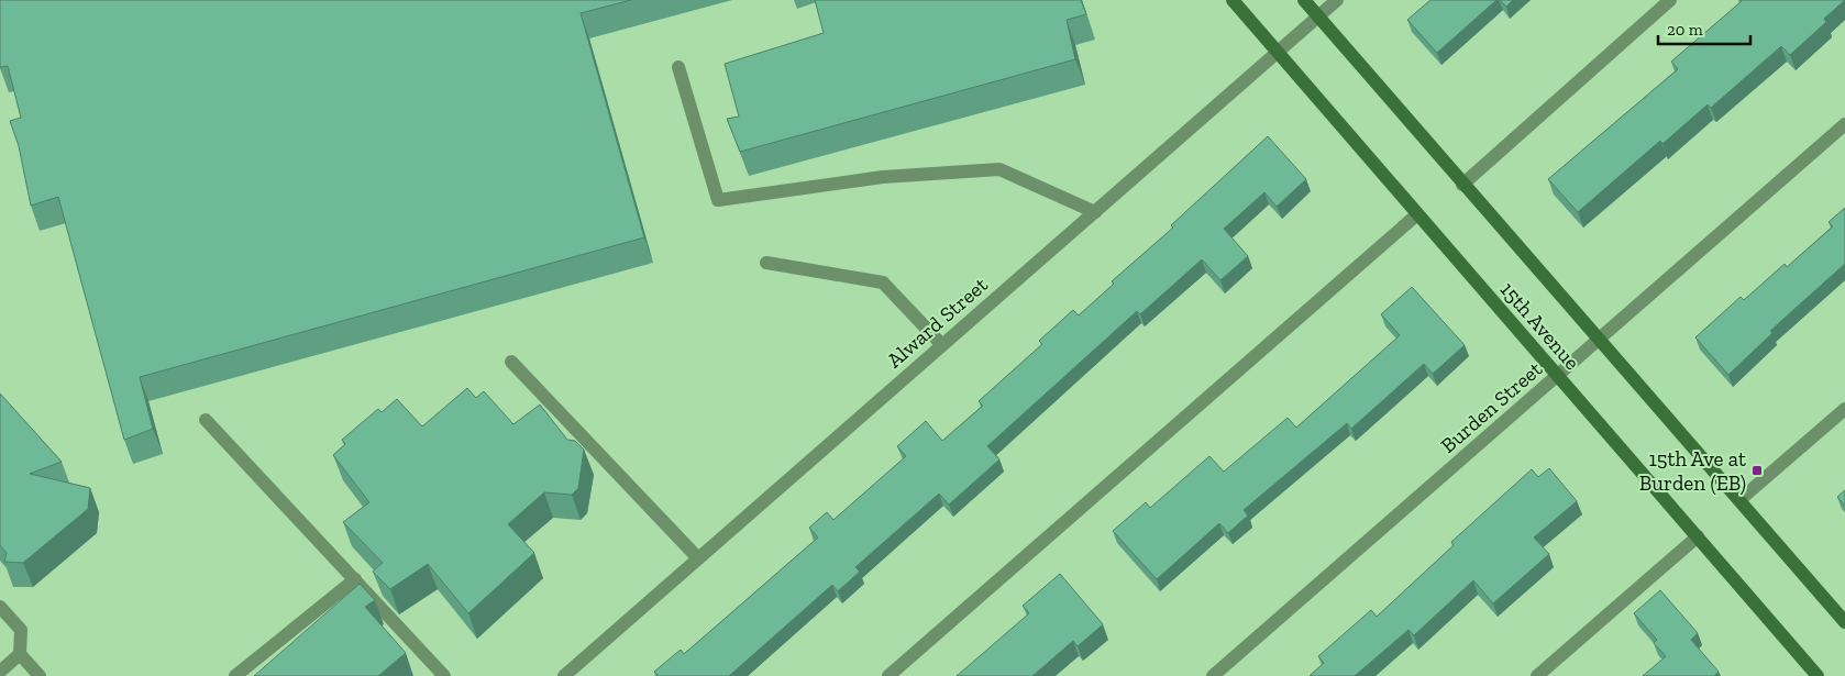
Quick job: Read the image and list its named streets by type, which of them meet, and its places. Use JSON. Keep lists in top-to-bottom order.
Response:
{
  "streets": {
    "main road": ["15th Avenue"],
    "street": ["Alward Street", "Burden Street"]
  },
  "crossings": [
    ["Alward Street", "15th Avenue"],
    ["15th Avenue", "Burden Street"]
  ],
  "places": {
    "transit": ["15th Ave at Burden (EB)"]
  },
  "scale_bar": "20 m"
}
